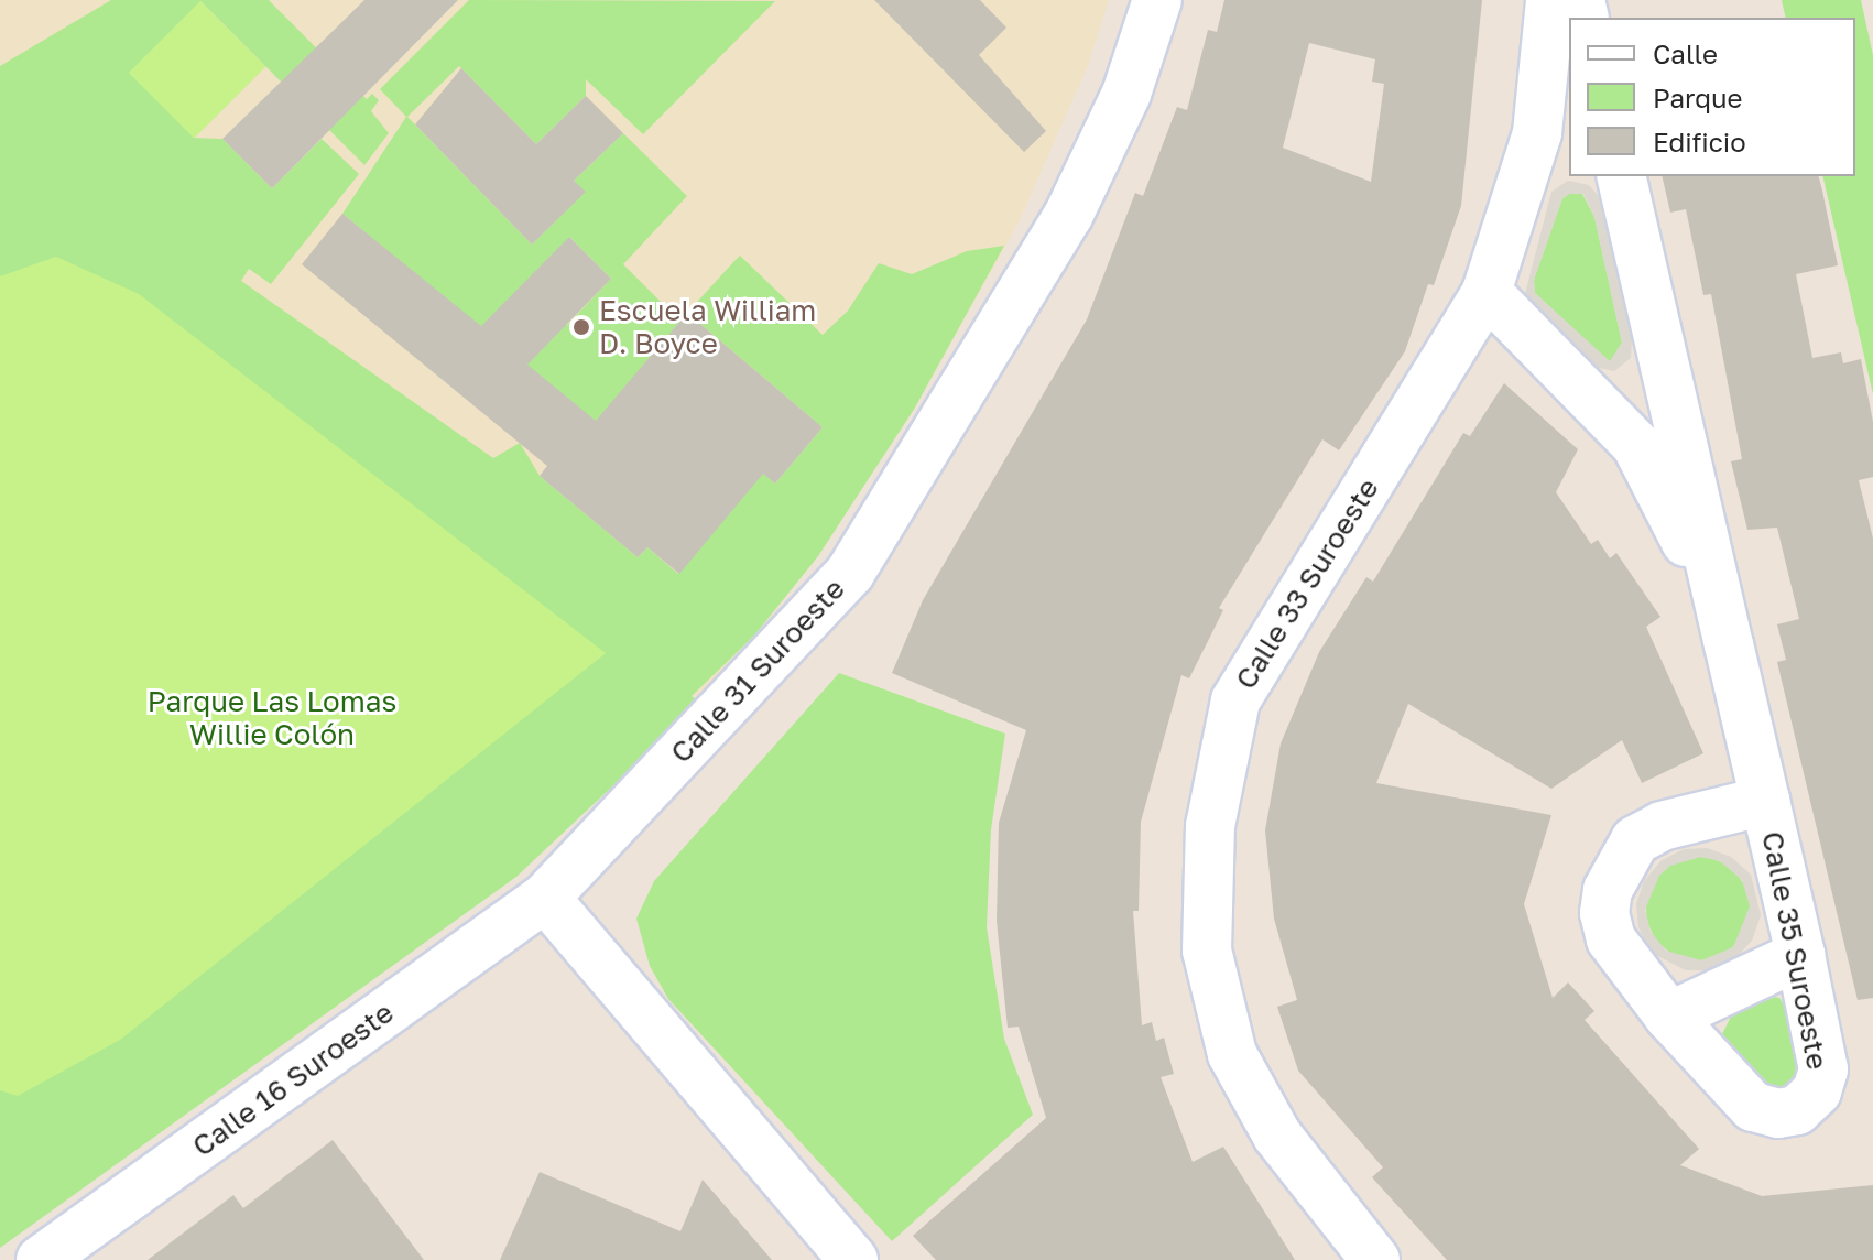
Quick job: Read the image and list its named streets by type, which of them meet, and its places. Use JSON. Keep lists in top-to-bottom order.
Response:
{
  "streets": {
    "street": [
      "Calle 33 Suroeste",
      "Calle 31 Suroeste",
      "Calle 35 Suroeste",
      "Calle 16 Suroeste"
    ]
  },
  "crossings": [
    ["Calle 33 Suroeste", "Calle 35 Suroeste"],
    ["Calle 31 Suroeste", "Calle 16 Suroeste"]
  ],
  "parks": ["Parque Las Lomas Willie Colón"],
  "places": ["Escuela William D. Boyce"],
  "legend": ["Calle", "Parque", "Edificio"]
}
